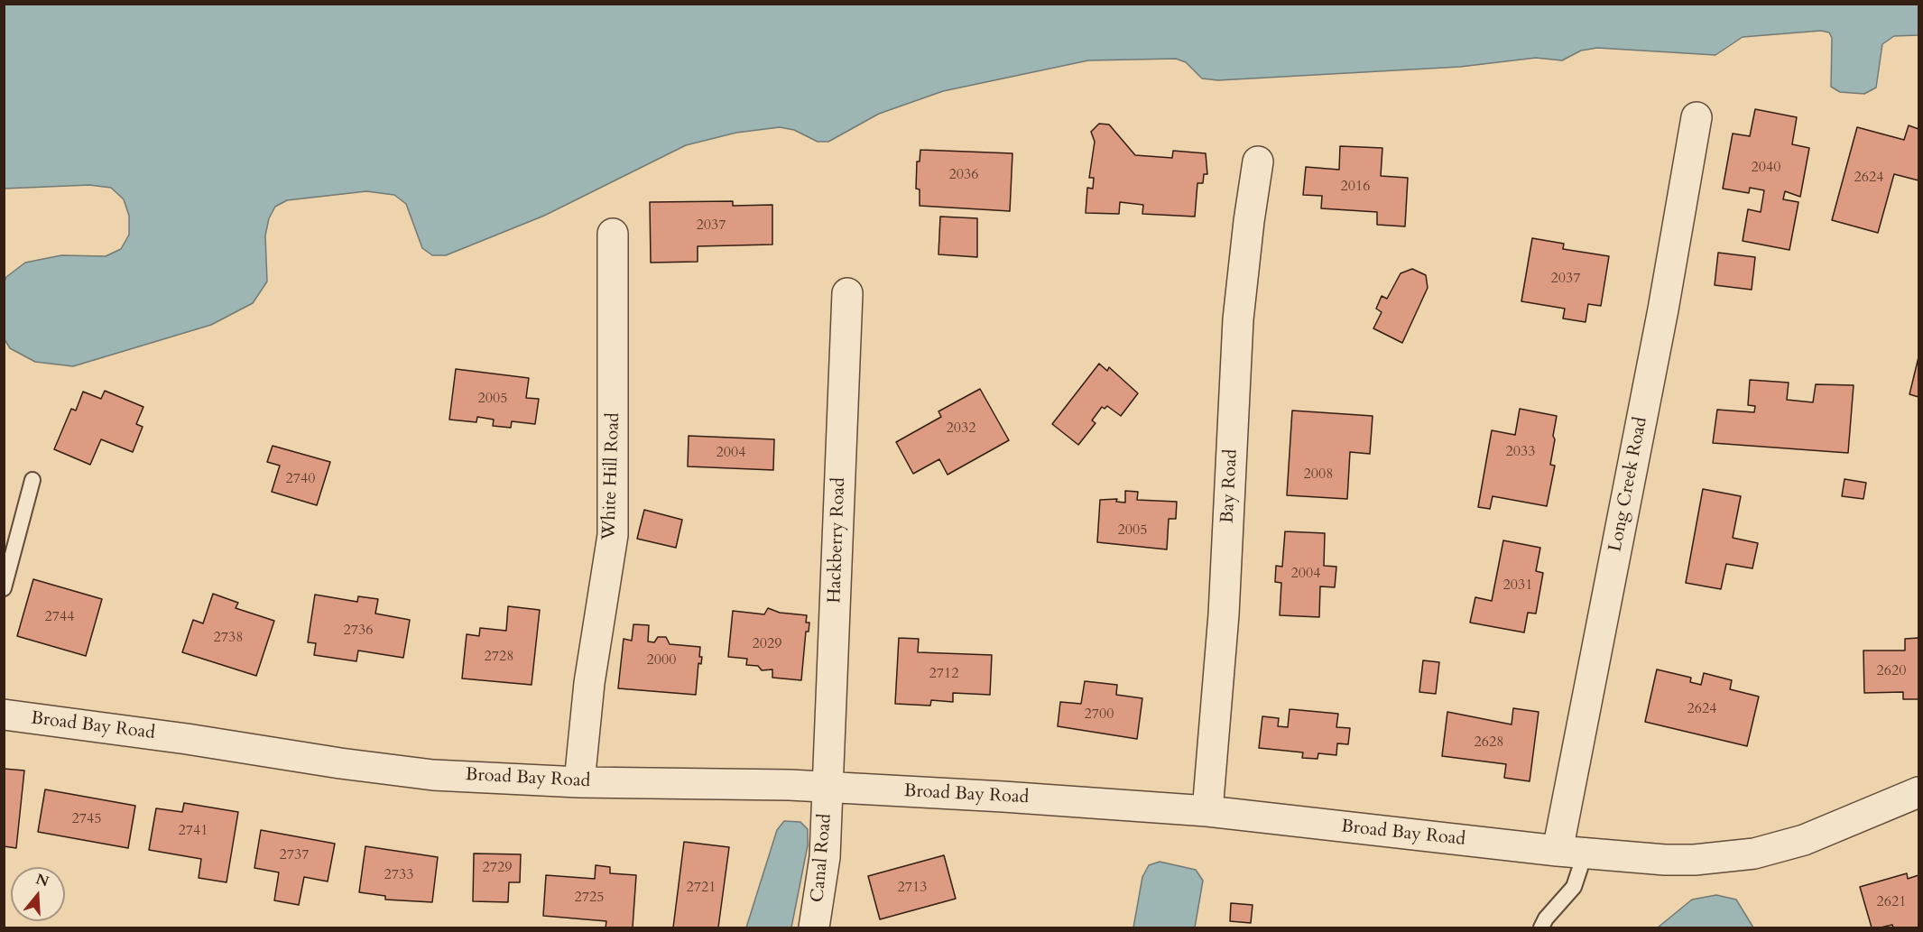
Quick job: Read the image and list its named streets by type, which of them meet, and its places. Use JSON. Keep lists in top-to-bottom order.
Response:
{
  "streets": {
    "street": [
      "White Hill Road",
      "Long Creek Road",
      "Bay Road",
      "Hackberry Road",
      "Broad Bay Road",
      "Canal Road"
    ]
  },
  "crossings": [
    ["White Hill Road", "Broad Bay Road"],
    ["Long Creek Road", "Broad Bay Road"],
    ["Bay Road", "Broad Bay Road"],
    ["Hackberry Road", "Broad Bay Road"],
    ["Hackberry Road", "Canal Road"],
    ["Broad Bay Road", "Canal Road"]
  ],
  "house_numbers": [
    "2040",
    "2036",
    "2624",
    "2016",
    "2037",
    "2037",
    "2005",
    "2032",
    "2033",
    "2004",
    "2008",
    "2740",
    "2005",
    "2004",
    "2031",
    "2744",
    "2736",
    "2738",
    "2029",
    "2728",
    "2000",
    "2620",
    "2712",
    "2624",
    "2700",
    "2628",
    "2745",
    "2741",
    "2737",
    "2729",
    "2733",
    "2721",
    "2713",
    "2725",
    "2621"
  ],
  "north": "top"
}
